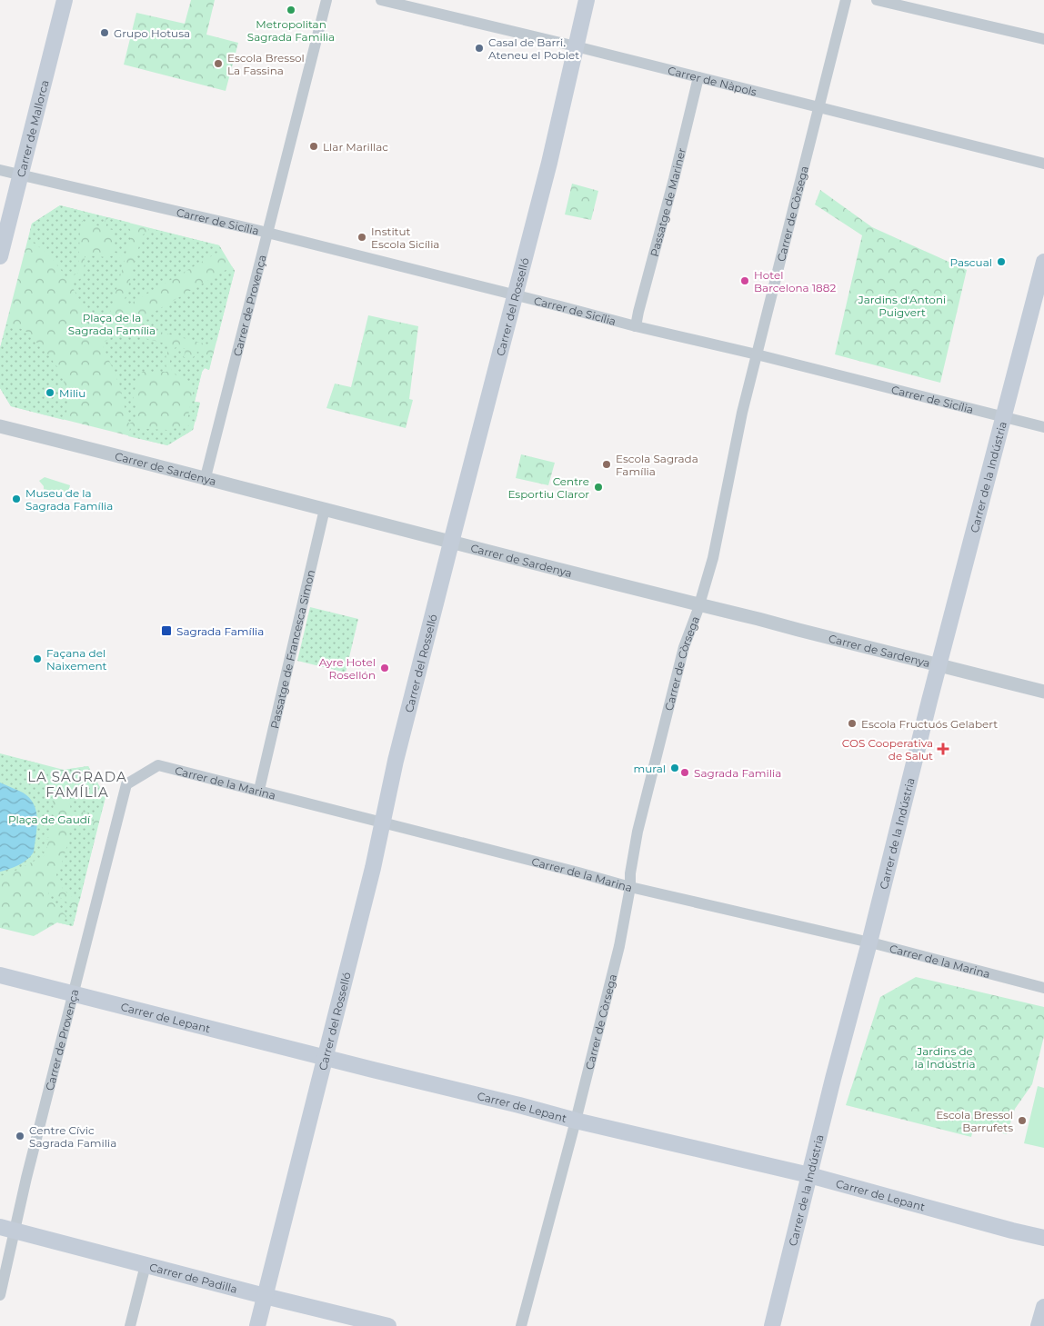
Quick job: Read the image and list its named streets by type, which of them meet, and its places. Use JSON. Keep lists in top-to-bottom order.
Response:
{
  "streets": {
    "main road": [
      "Carrer de Mallorca",
      "Carrer del Rosselló",
      "Carrer de la Indústria",
      "Carrer de Lepant",
      "Carrer de Padilla"
    ],
    "street": [
      "Carrer de Nàpols",
      "Passatge de Mariner",
      "Carrer de Còrsega",
      "Carrer de Sicília",
      "Carrer de Provença",
      "Carrer de Sardenya",
      "Passatge de Francesca Simon",
      "Carrer de la Marina"
    ]
  },
  "crossings": [
    ["Carrer de Nàpols", "Passatge de Mariner"],
    ["Carrer de Nàpols", "Carrer de Còrsega"],
    ["Carrer de Nàpols", "Carrer del Rosselló"],
    ["Carrer de Mallorca", "Carrer de Sicília"],
    ["Passatge de Mariner", "Carrer de Sicília"],
    ["Carrer de Còrsega", "Carrer de Sicília"],
    ["Carrer de Còrsega", "Carrer de Sardenya"],
    ["Carrer de Còrsega", "Carrer de la Marina"],
    ["Carrer de Còrsega", "Carrer de Lepant"],
    ["Carrer de Sicília", "Carrer de Provença"],
    ["Carrer de Sicília", "Carrer del Rosselló"],
    ["Carrer de Sicília", "Carrer de la Indústria"],
    ["Carrer de Provença", "Carrer de Sardenya"],
    ["Carrer de Provença", "Carrer de la Marina"],
    ["Carrer de Provença", "Carrer de Lepant"],
    ["Carrer de Provença", "Carrer de Padilla"],
    ["Carrer del Rosselló", "Carrer de Sardenya"],
    ["Carrer del Rosselló", "Carrer de la Marina"],
    ["Carrer del Rosselló", "Carrer de Lepant"],
    ["Carrer del Rosselló", "Carrer de Padilla"],
    ["Carrer de Sardenya", "Carrer de la Indústria"],
    ["Carrer de Sardenya", "Passatge de Francesca Simon"],
    ["Carrer de la Indústria", "Carrer de la Marina"],
    ["Carrer de la Indústria", "Carrer de Lepant"],
    ["Passatge de Francesca Simon", "Carrer de la Marina"]
  ],
  "districts": ["LA SAGRADA FAMÍLIA"],
  "parks": [
    "Jardins d'Antoni Puigvert",
    "Plaça de la Sagrada Família",
    "Plaça de Gaudí",
    "Jardins de la Indústria"
  ],
  "places": {
    "other": [
      "Metropolitan Sagrada Familia",
      "Grupo Hotusa",
      "Casal de Barri. Ateneu el Poblet",
      "Escola Bressol La Fassina",
      "Llar Marillac",
      "Institut Escola Sicília",
      "Pascual",
      "Hotel Barcelona 1882",
      "Miliu",
      "Escola Sagrada Família",
      "Centre Esportiu Claror",
      "Museu de la Sagrada Família",
      "Façana del Naixement",
      "Ayre Hotel Rosellón",
      "Escola Fructuós Gelabert",
      "mural",
      "Sagrada Familia",
      "Escola Bressol Barrufets",
      "Centre Cívic Sagrada Familia"
    ],
    "transit": ["Sagrada Família"],
    "health": ["COS Cooperativa de Salut"]
  }
}
